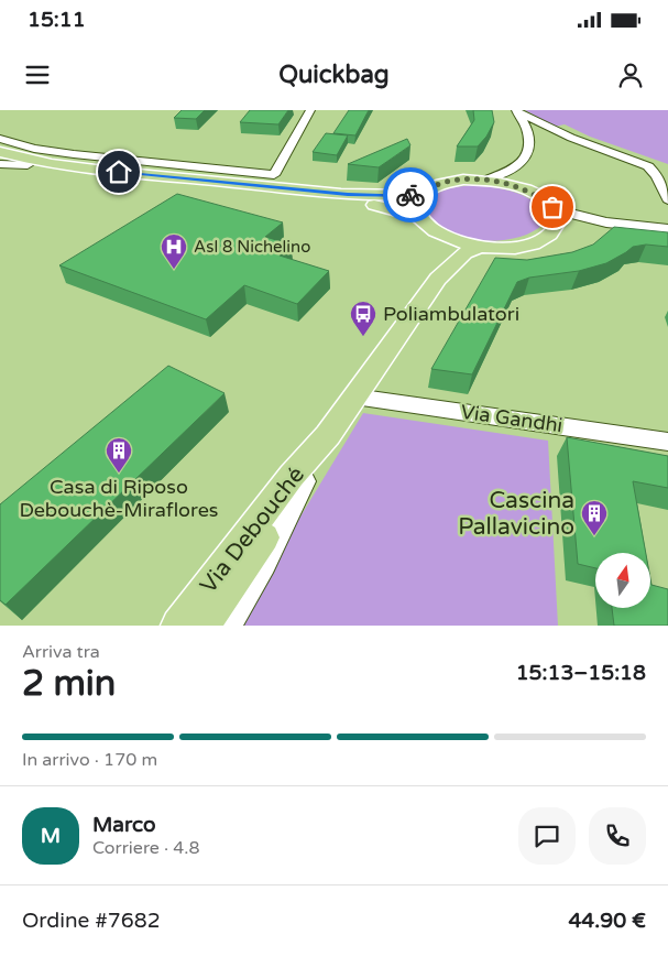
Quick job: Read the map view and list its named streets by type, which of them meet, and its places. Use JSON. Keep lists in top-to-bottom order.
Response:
{
  "streets": {
    "main road": ["Via Debouché"],
    "street": ["Via Gandhi"]
  },
  "crossings": [
    ["Via Gandhi", "Via Debouché"]
  ],
  "places": {
    "hospital": ["Asl 8 Nichelino"],
    "bus stop": ["Poliambulatori"],
    "building": ["Casa di Riposo Debouchè-Miraflores", "Cascina Pallavicino"]
  },
  "north": "top",
  "page": {
    "status": "15:11",
    "header": "Quickbag",
    "heading": ["2 min", "Arriva tra", "15:13–15:18"],
    "panel": [
      "Marco",
      "Corriere · 4.8",
      "Ordine #7682",
      "44.90 €"
    ],
    "bar": "In arrivo · 170 m",
    "round": "M"
  }
}
